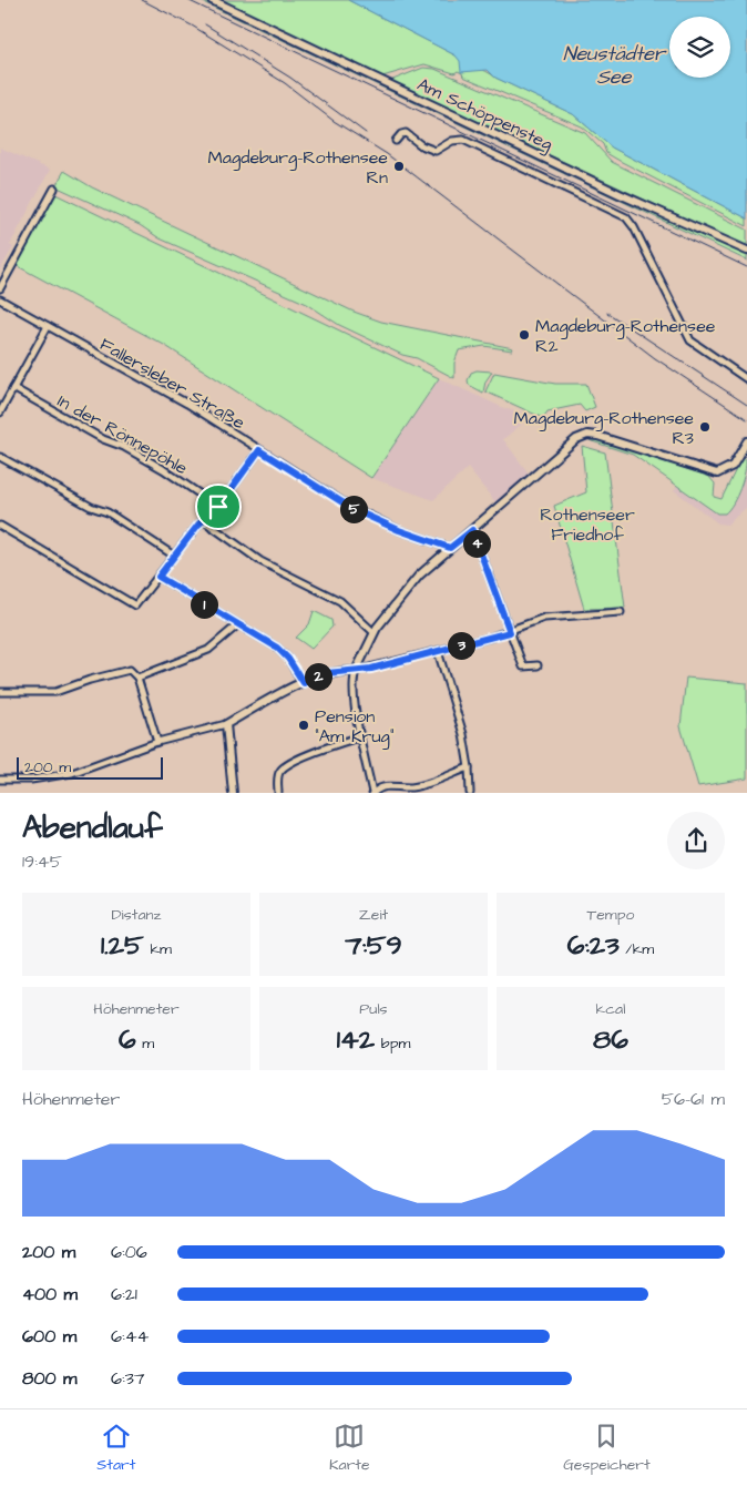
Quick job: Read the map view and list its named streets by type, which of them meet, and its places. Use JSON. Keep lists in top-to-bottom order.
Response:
{
  "streets": {
    "street": ["Am Schöppensteg", "Fallersleber Straße", "In der Rönnepöhle"]
  },
  "water": ["Neustädter See"],
  "parks": ["Rothenseer Friedhof"],
  "places": [
    "Magdeburg-Rothensee Rn",
    "Magdeburg-Rothensee R2",
    "Magdeburg-Rothensee R3",
    "Pension \"Am Krug\""
  ],
  "scale_bar": "200 m",
  "page": {
    "pins": [
      "5",
      "4",
      "1",
      "3",
      "2"
    ],
    "scale": "200 m",
    "heading": ["Abendlauf", "19:45"],
    "stats": [
      ["Distanz", "1.25 km"],
      ["Zeit", "7:59"],
      ["Tempo", "6:23 /km"],
      ["Höhenmeter", "6 m"],
      ["Puls", "142 bpm"],
      ["kcal", "86"]
    ],
    "chart": ["Höhenmeter", "56–61 m"],
    "list": [
      {
        "name": "200 m",
        "note": "6:06"
      },
      {
        "name": "400 m",
        "note": "6:21"
      },
      {
        "name": "600 m",
        "note": "6:44"
      },
      {
        "name": "800 m",
        "note": "6:37"
      }
    ],
    "tabs": ["Start", "Karte", "Gespeichert"]
  }
}
